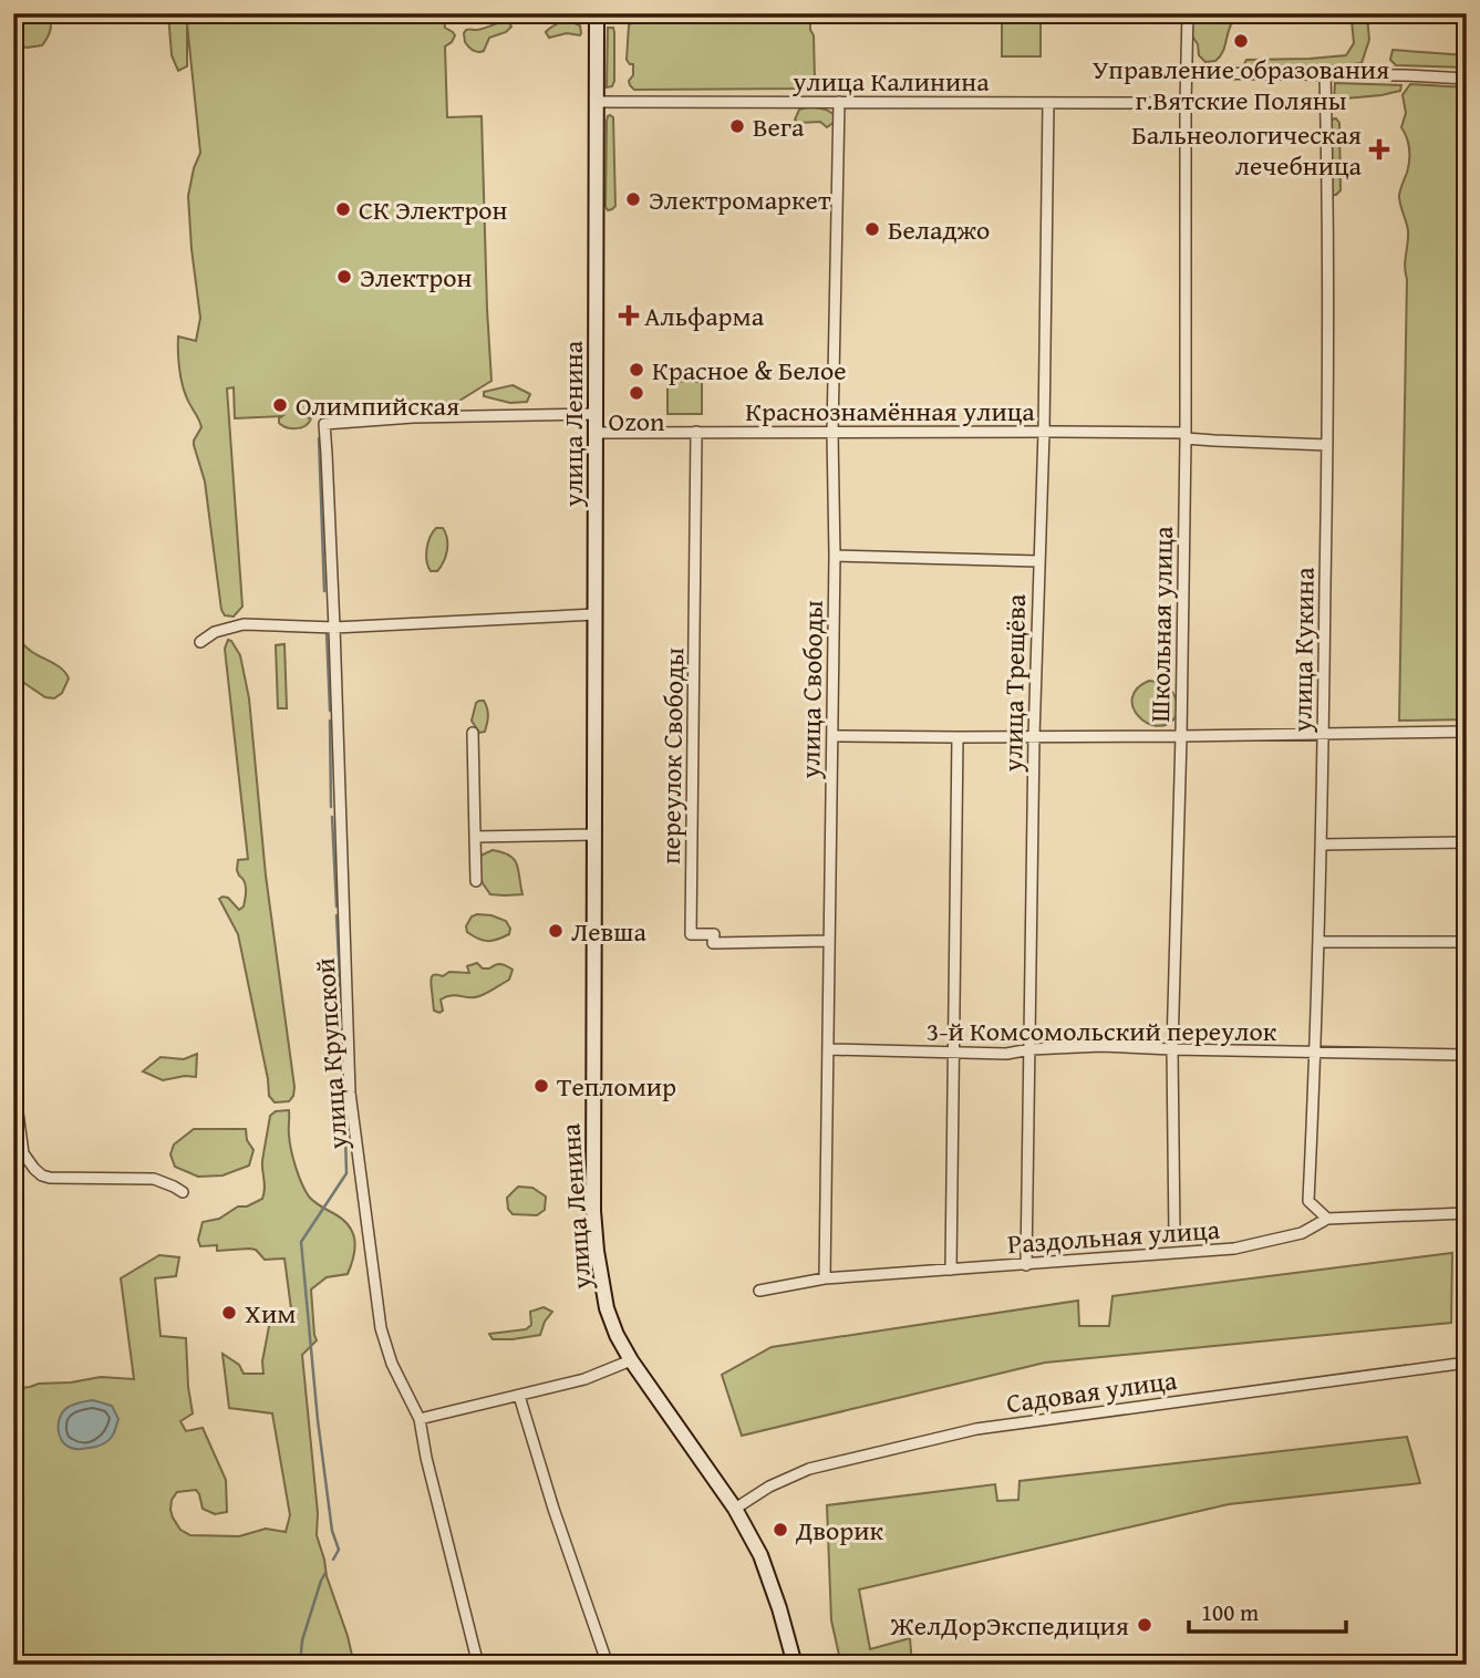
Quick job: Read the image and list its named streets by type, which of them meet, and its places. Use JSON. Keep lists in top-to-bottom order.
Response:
{
  "streets": {
    "street": [
      "улица Калинина",
      "Краснознамённая улица",
      "улица Ленина",
      "Школьная улица",
      "улица Кукина",
      "улица Трещёва",
      "улица Свободы",
      "переулок Свободы",
      "3-й Комсомольский переулок",
      "улица Крупской",
      "Раздольная улица",
      "Садовая улица"
    ]
  },
  "crossings": [
    ["улица Калинина", "улица Ленина"],
    ["улица Калинина", "Школьная улица"],
    ["улица Калинина", "улица Трещёва"],
    ["улица Калинина", "улица Свободы"],
    ["Краснознамённая улица", "улица Ленина"],
    ["Краснознамённая улица", "Школьная улица"],
    ["Краснознамённая улица", "улица Кукина"],
    ["Краснознамённая улица", "улица Трещёва"],
    ["Краснознамённая улица", "улица Свободы"],
    ["Краснознамённая улица", "переулок Свободы"],
    ["улица Ленина", "улица Крупской"],
    ["улица Ленина", "Садовая улица"],
    ["Школьная улица", "3-й Комсомольский переулок"],
    ["улица Кукина", "3-й Комсомольский переулок"],
    ["улица Кукина", "Раздольная улица"],
    ["улица Трещёва", "3-й Комсомольский переулок"],
    ["улица Трещёва", "Раздольная улица"],
    ["улица Свободы", "переулок Свободы"],
    ["улица Свободы", "3-й Комсомольский переулок"],
    ["улица Свободы", "Раздольная улица"]
  ],
  "places": {
    "other": [
      "Управление образования г.Вятские Поляны",
      "Вега",
      "Электромаркет",
      "СК Электрон",
      "Беладжо",
      "Электрон",
      "Красное & Белое",
      "Ozon",
      "Олимпийская",
      "Левша",
      "Тепломир",
      "Хим",
      "Дворик",
      "ЖелДорЭкспедиция"
    ],
    "health": ["Бальнеологическая лечебница", "Альфарма"]
  },
  "scale_bar": "100 m"
}
